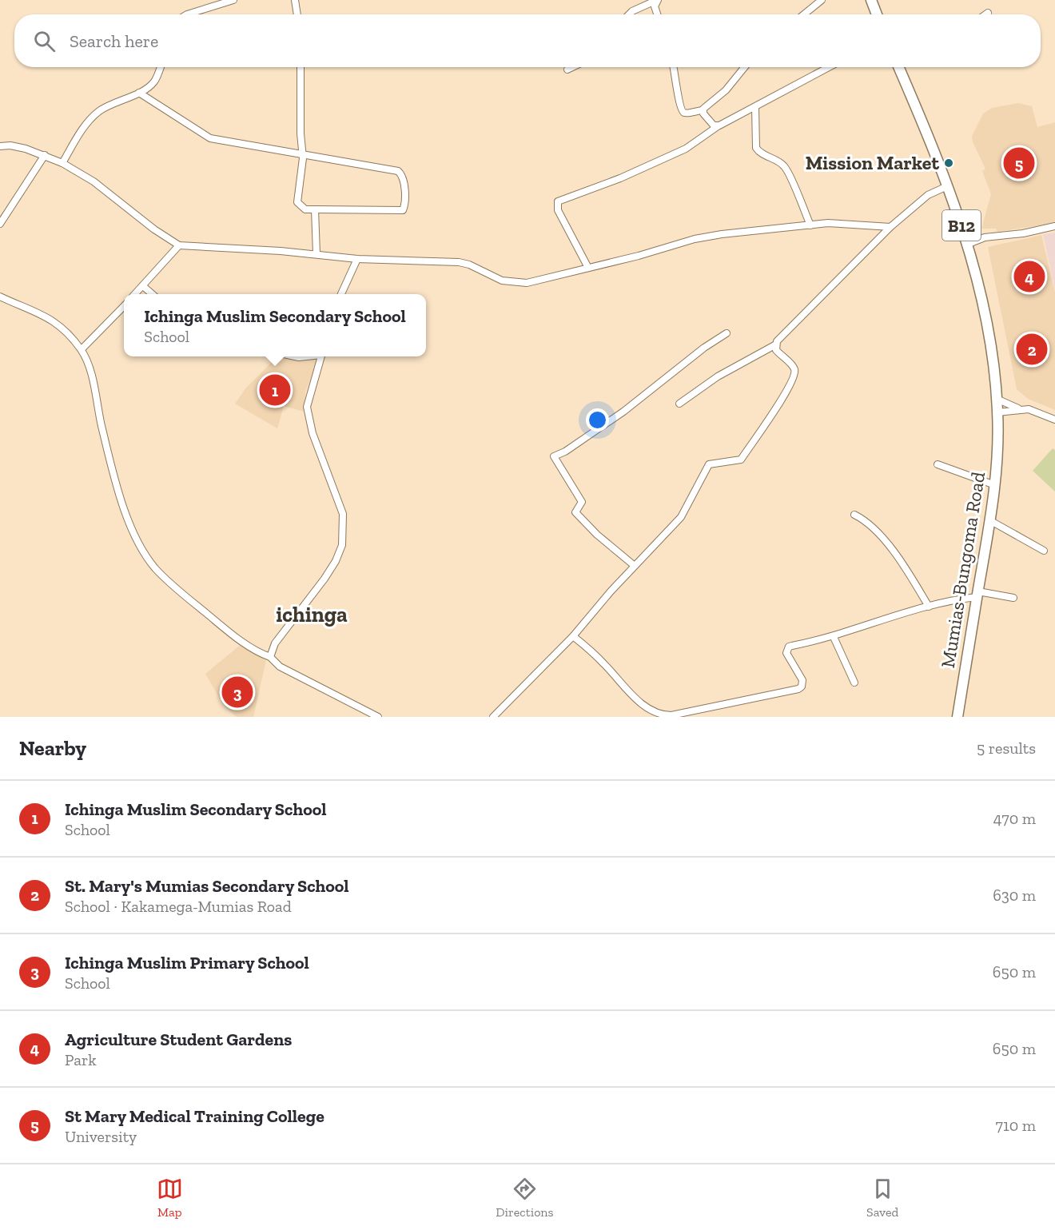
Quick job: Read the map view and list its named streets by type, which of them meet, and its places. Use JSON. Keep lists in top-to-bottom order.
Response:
{
  "streets": {
    "highway": ["B12", "Mumias-Bungoma Road"]
  },
  "crossings": [
    ["B12", "Mumias-Bungoma Road"]
  ],
  "districts": ["ichinga"],
  "places": ["Mission Market"],
  "page": {
    "search": "Search here",
    "pins": [
      "5",
      "4",
      "2",
      "1",
      "3"
    ],
    "popup": ["Ichinga Muslim Secondary School", "School"],
    "heading": ["Nearby", "5 results"],
    "list": [
      {
        "mark": "1",
        "name": "Ichinga Muslim Secondary School",
        "note": "School",
        "value": "470 m"
      },
      {
        "mark": "2",
        "name": "St. Mary's Mumias Secondary School",
        "note": "School · Kakamega-Mumias Road",
        "value": "630 m"
      },
      {
        "mark": "3",
        "name": "Ichinga Muslim Primary School",
        "note": "School",
        "value": "650 m"
      },
      {
        "mark": "4",
        "name": "Agriculture Student Gardens",
        "note": "Park",
        "value": "650 m"
      },
      {
        "mark": "5",
        "name": "St Mary Medical Training College",
        "note": "University",
        "value": "710 m"
      }
    ],
    "nav": ["Map", "Directions", "Saved"]
  }
}
